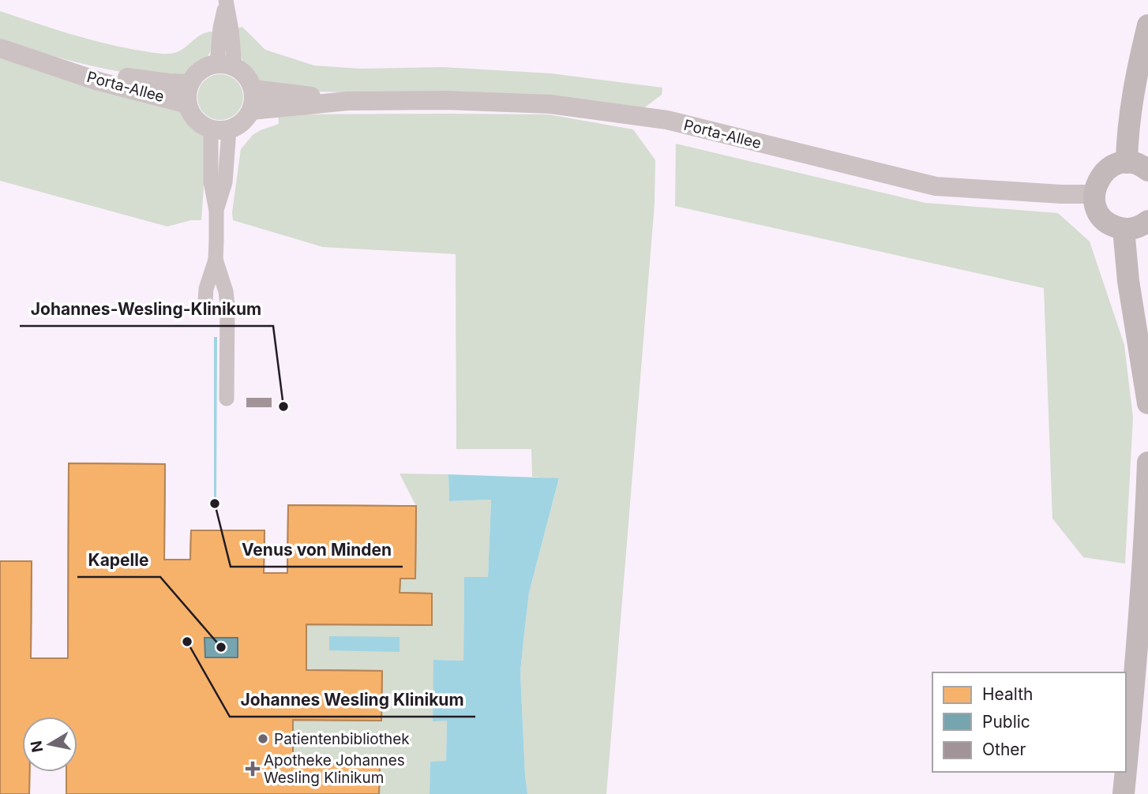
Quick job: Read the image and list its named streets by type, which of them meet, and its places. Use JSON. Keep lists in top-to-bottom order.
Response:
{
  "streets": {
    "street": ["Porta-Allee"]
  },
  "places": {
    "other": [
      "Johannes-Wesling-Klinikum",
      "Venus von Minden",
      "Johannes Wesling Klinikum",
      "Kapelle",
      "Patientenbibliothek"
    ],
    "health": ["Apotheke Johannes Wesling Klinikum"]
  },
  "legend": ["Health", "Public", "Other"],
  "north": "left"
}
